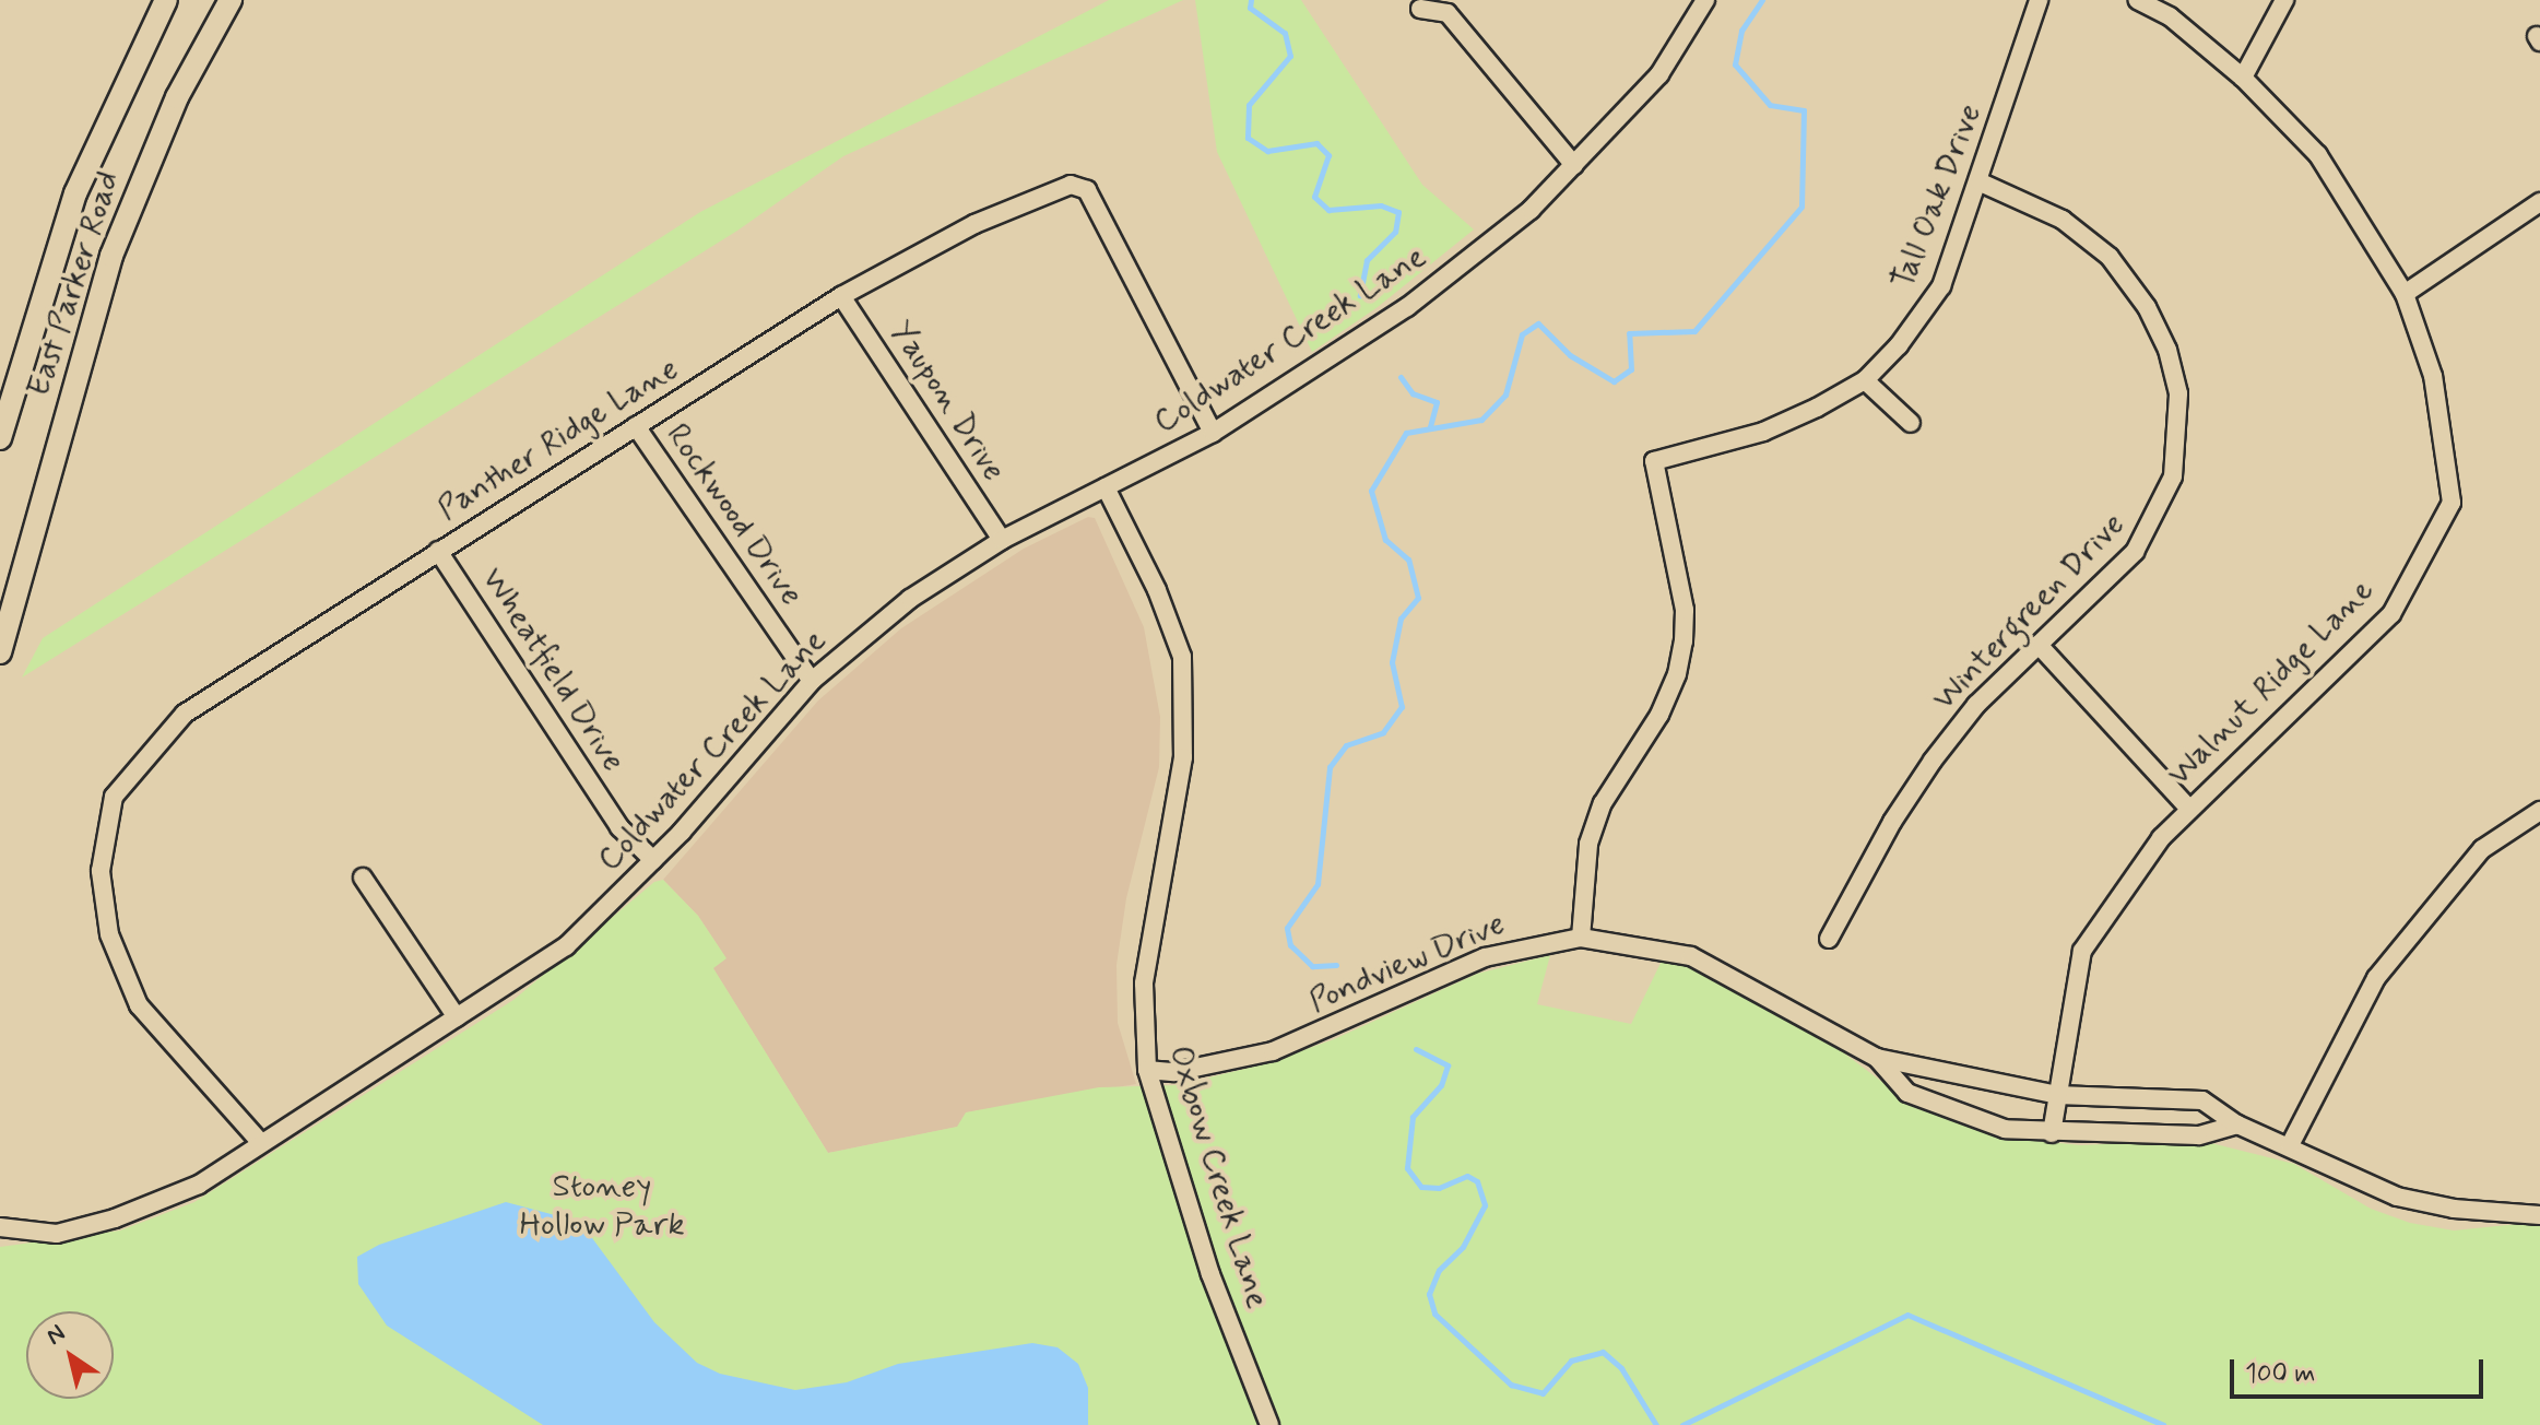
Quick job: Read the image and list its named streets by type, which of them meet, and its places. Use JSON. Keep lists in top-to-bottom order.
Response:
{
  "streets": {
    "main road": ["East Parker Road"],
    "street": [
      "Tall Oak Drive",
      "Coldwater Creek Lane",
      "Yaupon Drive",
      "Panther Ridge Lane",
      "Rockwood Drive",
      "Wintergreen Drive",
      "Wheatfield Drive",
      "Walnut Ridge Lane",
      "Pondview Drive",
      "Oxbow Creek Lane"
    ]
  },
  "crossings": [
    ["Tall Oak Drive", "Wintergreen Drive"],
    ["Tall Oak Drive", "Pondview Drive"],
    ["Coldwater Creek Lane", "Yaupon Drive"],
    ["Coldwater Creek Lane", "Panther Ridge Lane"],
    ["Coldwater Creek Lane", "Rockwood Drive"],
    ["Coldwater Creek Lane", "Wheatfield Drive"],
    ["Coldwater Creek Lane", "Oxbow Creek Lane"],
    ["Yaupon Drive", "Panther Ridge Lane"],
    ["Panther Ridge Lane", "Rockwood Drive"],
    ["Panther Ridge Lane", "Wheatfield Drive"],
    ["Walnut Ridge Lane", "Pondview Drive"],
    ["Pondview Drive", "Oxbow Creek Lane"]
  ],
  "parks": ["Stoney Hollow Park"],
  "scale_bar": "100 m",
  "north": "top left"
}
